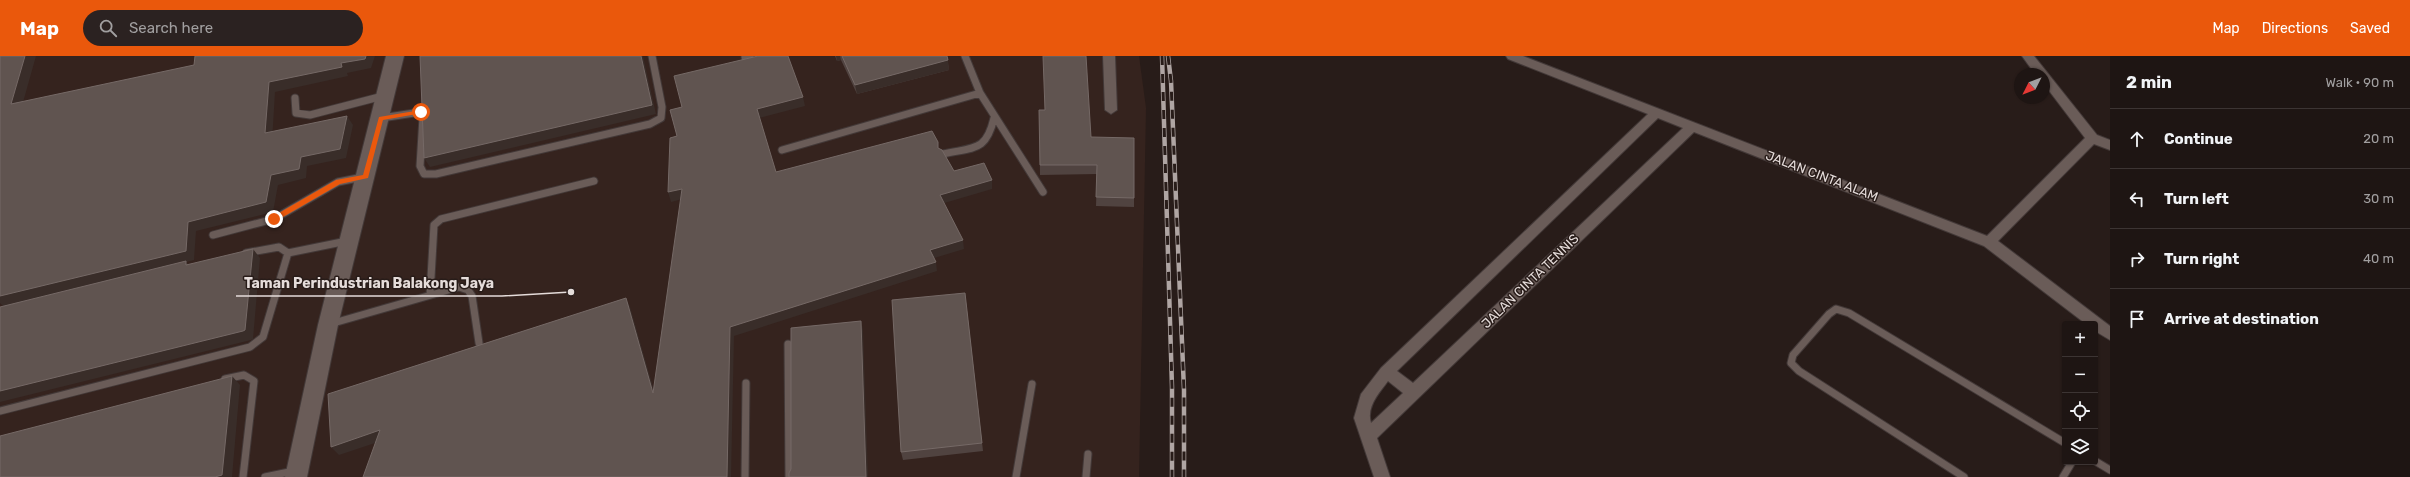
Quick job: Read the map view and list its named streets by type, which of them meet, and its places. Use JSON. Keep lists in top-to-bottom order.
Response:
{
  "streets": {
    "street": ["JALAN CINTA ALAM", "JALAN CINTA TENNIS"]
  },
  "crossings": [
    ["JALAN CINTA ALAM", "JALAN CINTA TENNIS"]
  ],
  "places": ["Taman Perindustrian Balakong Jaya"],
  "north": "bottom left",
  "page": {
    "header": "Map",
    "search": "Search here",
    "nav": ["Map", "Directions", "Saved"],
    "heading": ["2 min", "Walk · 90 m"],
    "list": [
      ["Continue", "20 m"],
      ["Turn left", "30 m"],
      ["Turn right", "40 m"],
      "Arrive at destination"
    ],
    "map_buttons": ["+", "−"]
  }
}
